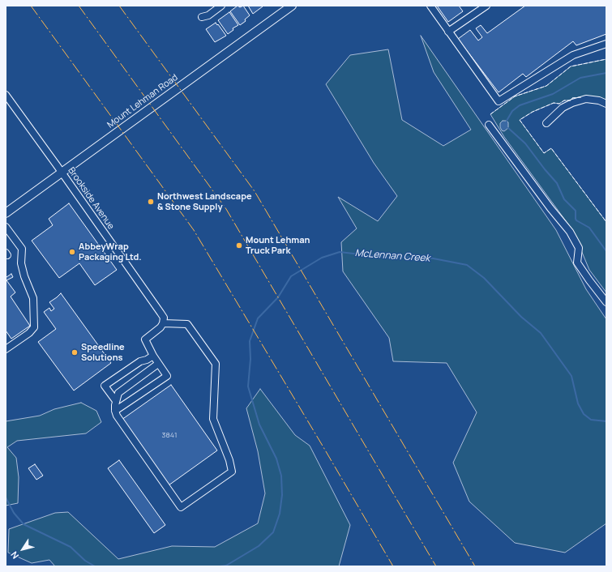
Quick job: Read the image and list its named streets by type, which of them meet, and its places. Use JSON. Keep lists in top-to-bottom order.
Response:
{
  "streets": {
    "main road": ["Mount Lehman Road"],
    "street": ["Brookside Avenue"]
  },
  "crossings": [
    ["Mount Lehman Road", "Brookside Avenue"]
  ],
  "water": ["McLennan Creek"],
  "places": [
    "Northwest Landscape & Stone Supply",
    "Mount Lehman Truck Park",
    "AbbeyWrap Packaging Ltd.",
    "Speedline Solutions"
  ],
  "house_numbers": ["3841"],
  "north": "bottom left"
}
